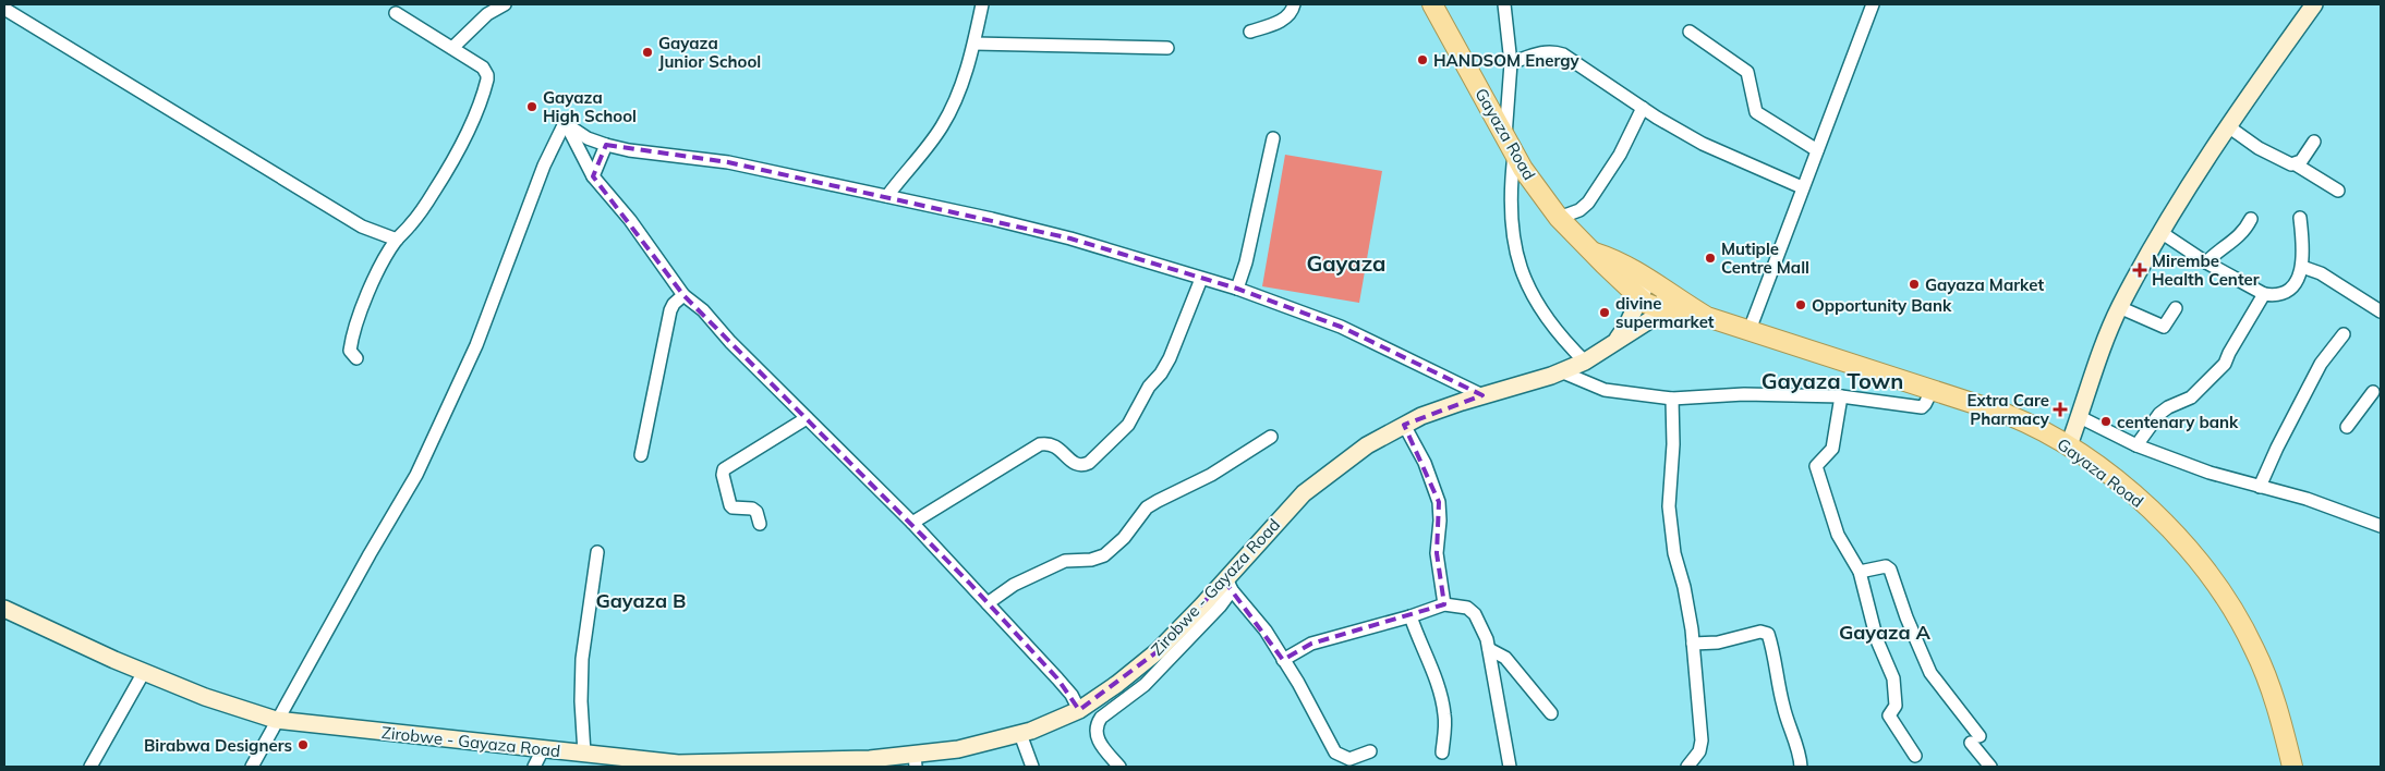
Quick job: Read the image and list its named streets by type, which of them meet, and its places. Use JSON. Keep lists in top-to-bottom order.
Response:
{
  "streets": {
    "main road": ["Gayaza Road"],
    "street": ["Zirobwe - Gayaza Road"]
  },
  "crossings": [
    ["Gayaza Road", "Zirobwe - Gayaza Road"]
  ],
  "districts": [
    "Gayaza",
    "Gayaza Town",
    "Gayaza B",
    "Gayaza A"
  ],
  "places": {
    "other": [
      "Gayaza Junior School",
      "HANDSOM Energy",
      "Gayaza High School",
      "Mutiple Centre Mall",
      "Gayaza Market",
      "Opportunity Bank",
      "divine supermarket",
      "centenary bank",
      "Birabwa Designers"
    ],
    "health": ["Mirembe Health Center", "Extra Care Pharmacy"]
  }
}
